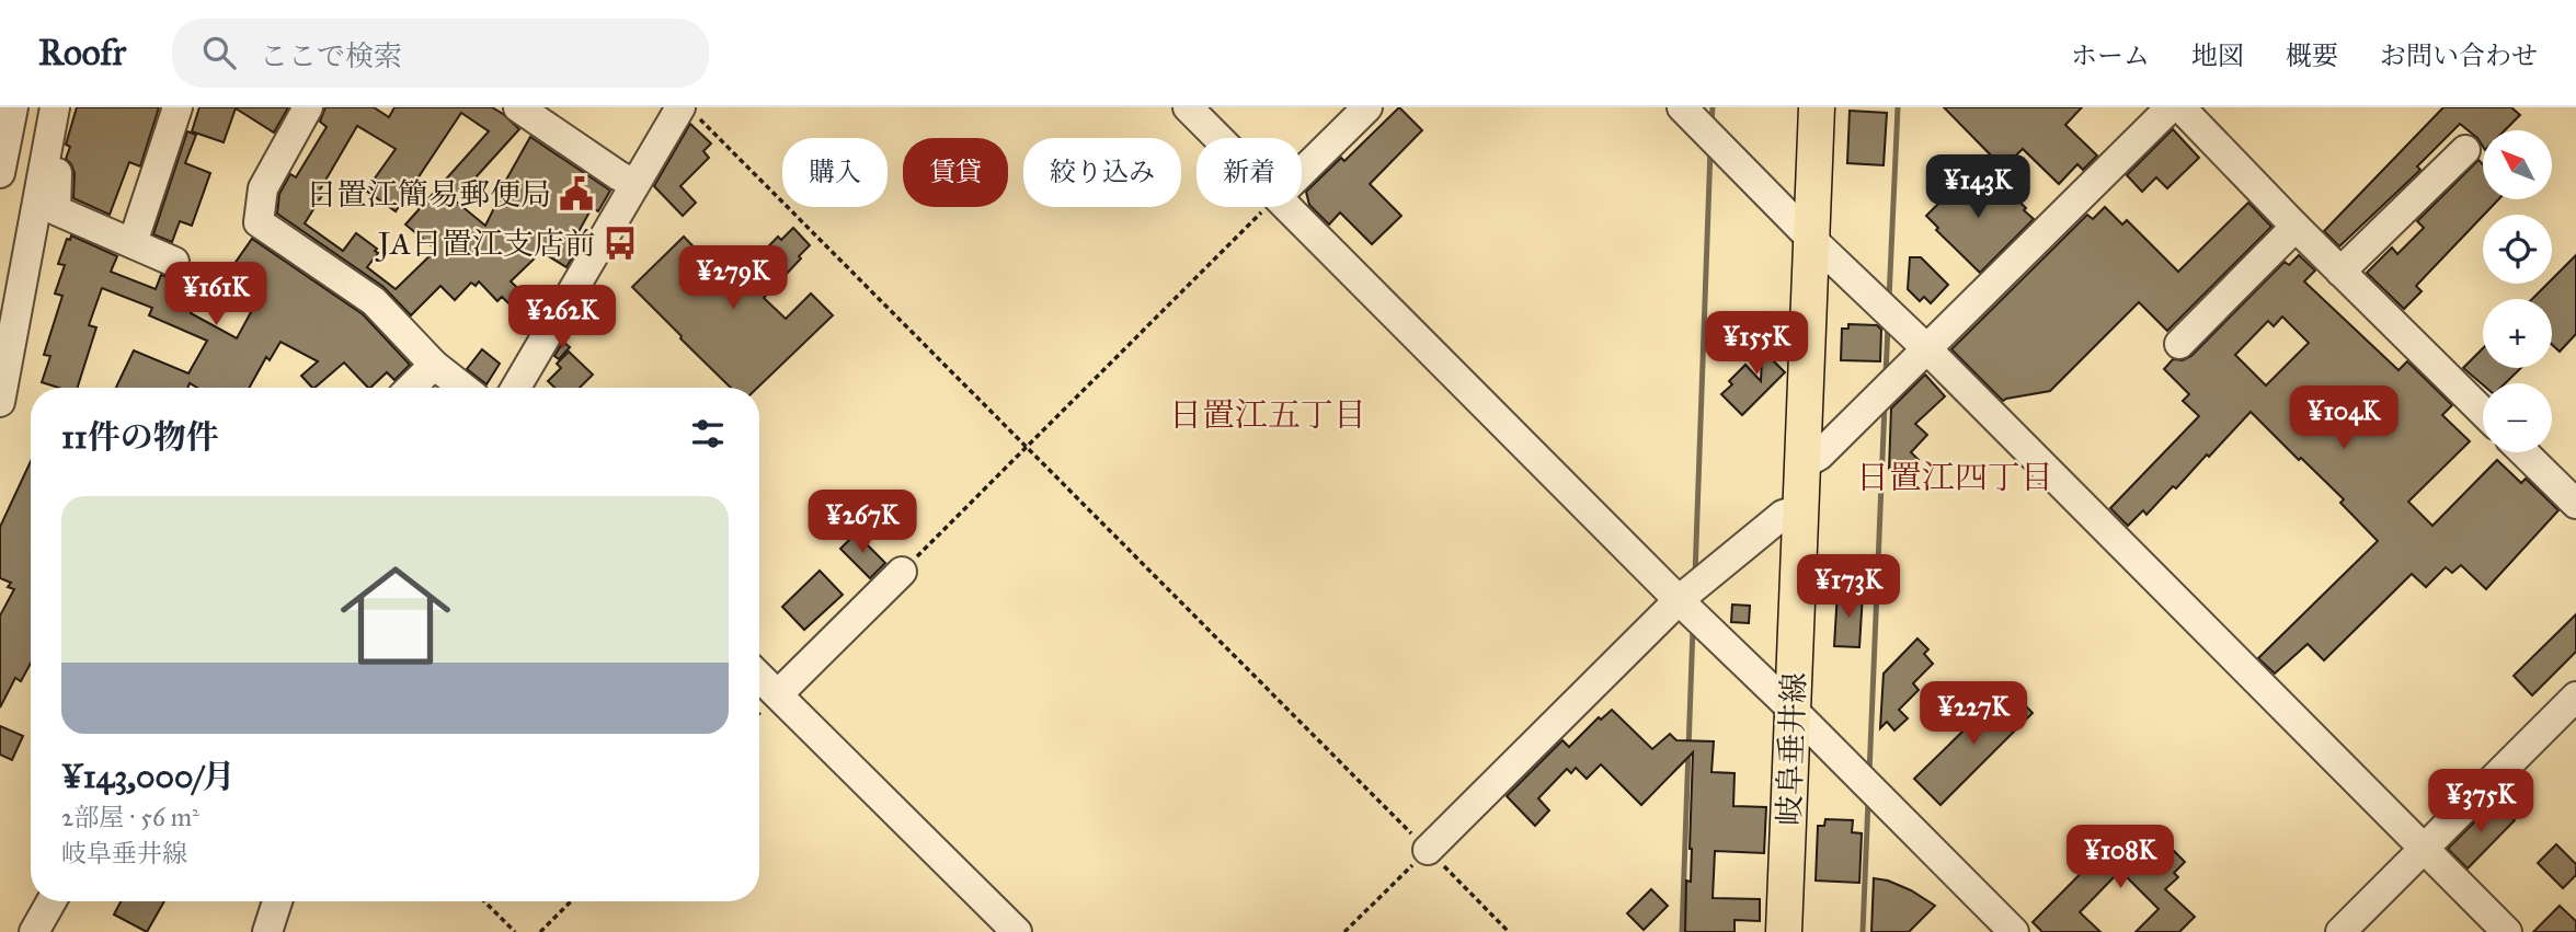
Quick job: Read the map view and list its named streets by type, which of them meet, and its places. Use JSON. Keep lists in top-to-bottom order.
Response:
{
  "streets": {
    "main road": ["岐阜垂井線"]
  },
  "districts": ["日置江五丁目", "日置江四丁目"],
  "places": {
    "public building": ["日置江簡易郵便局"],
    "bus stop": ["JA日置江支店前"]
  },
  "north": "top left",
  "page": {
    "header": "Roofr",
    "search": "ここで検索",
    "nav": [
      "ホーム",
      "地図",
      "概要",
      "お問い合わせ"
    ],
    "map_buttons": ["+", "−"],
    "chip": [
      "購入",
      "賃貸",
      "絞り込み",
      "新着"
    ],
    "price": [
      "¥143K",
      "¥279K",
      "¥161K",
      "¥262K",
      "¥155K",
      "¥104K",
      "¥267K",
      "¥173K",
      "¥227K",
      "¥375K",
      "¥108K"
    ],
    "heading": "11件の物件",
    "list": [
      {
        "name": "¥143,000/月",
        "note": "2部屋 · 56 m² · 岐阜垂井線"
      }
    ]
  }
}
